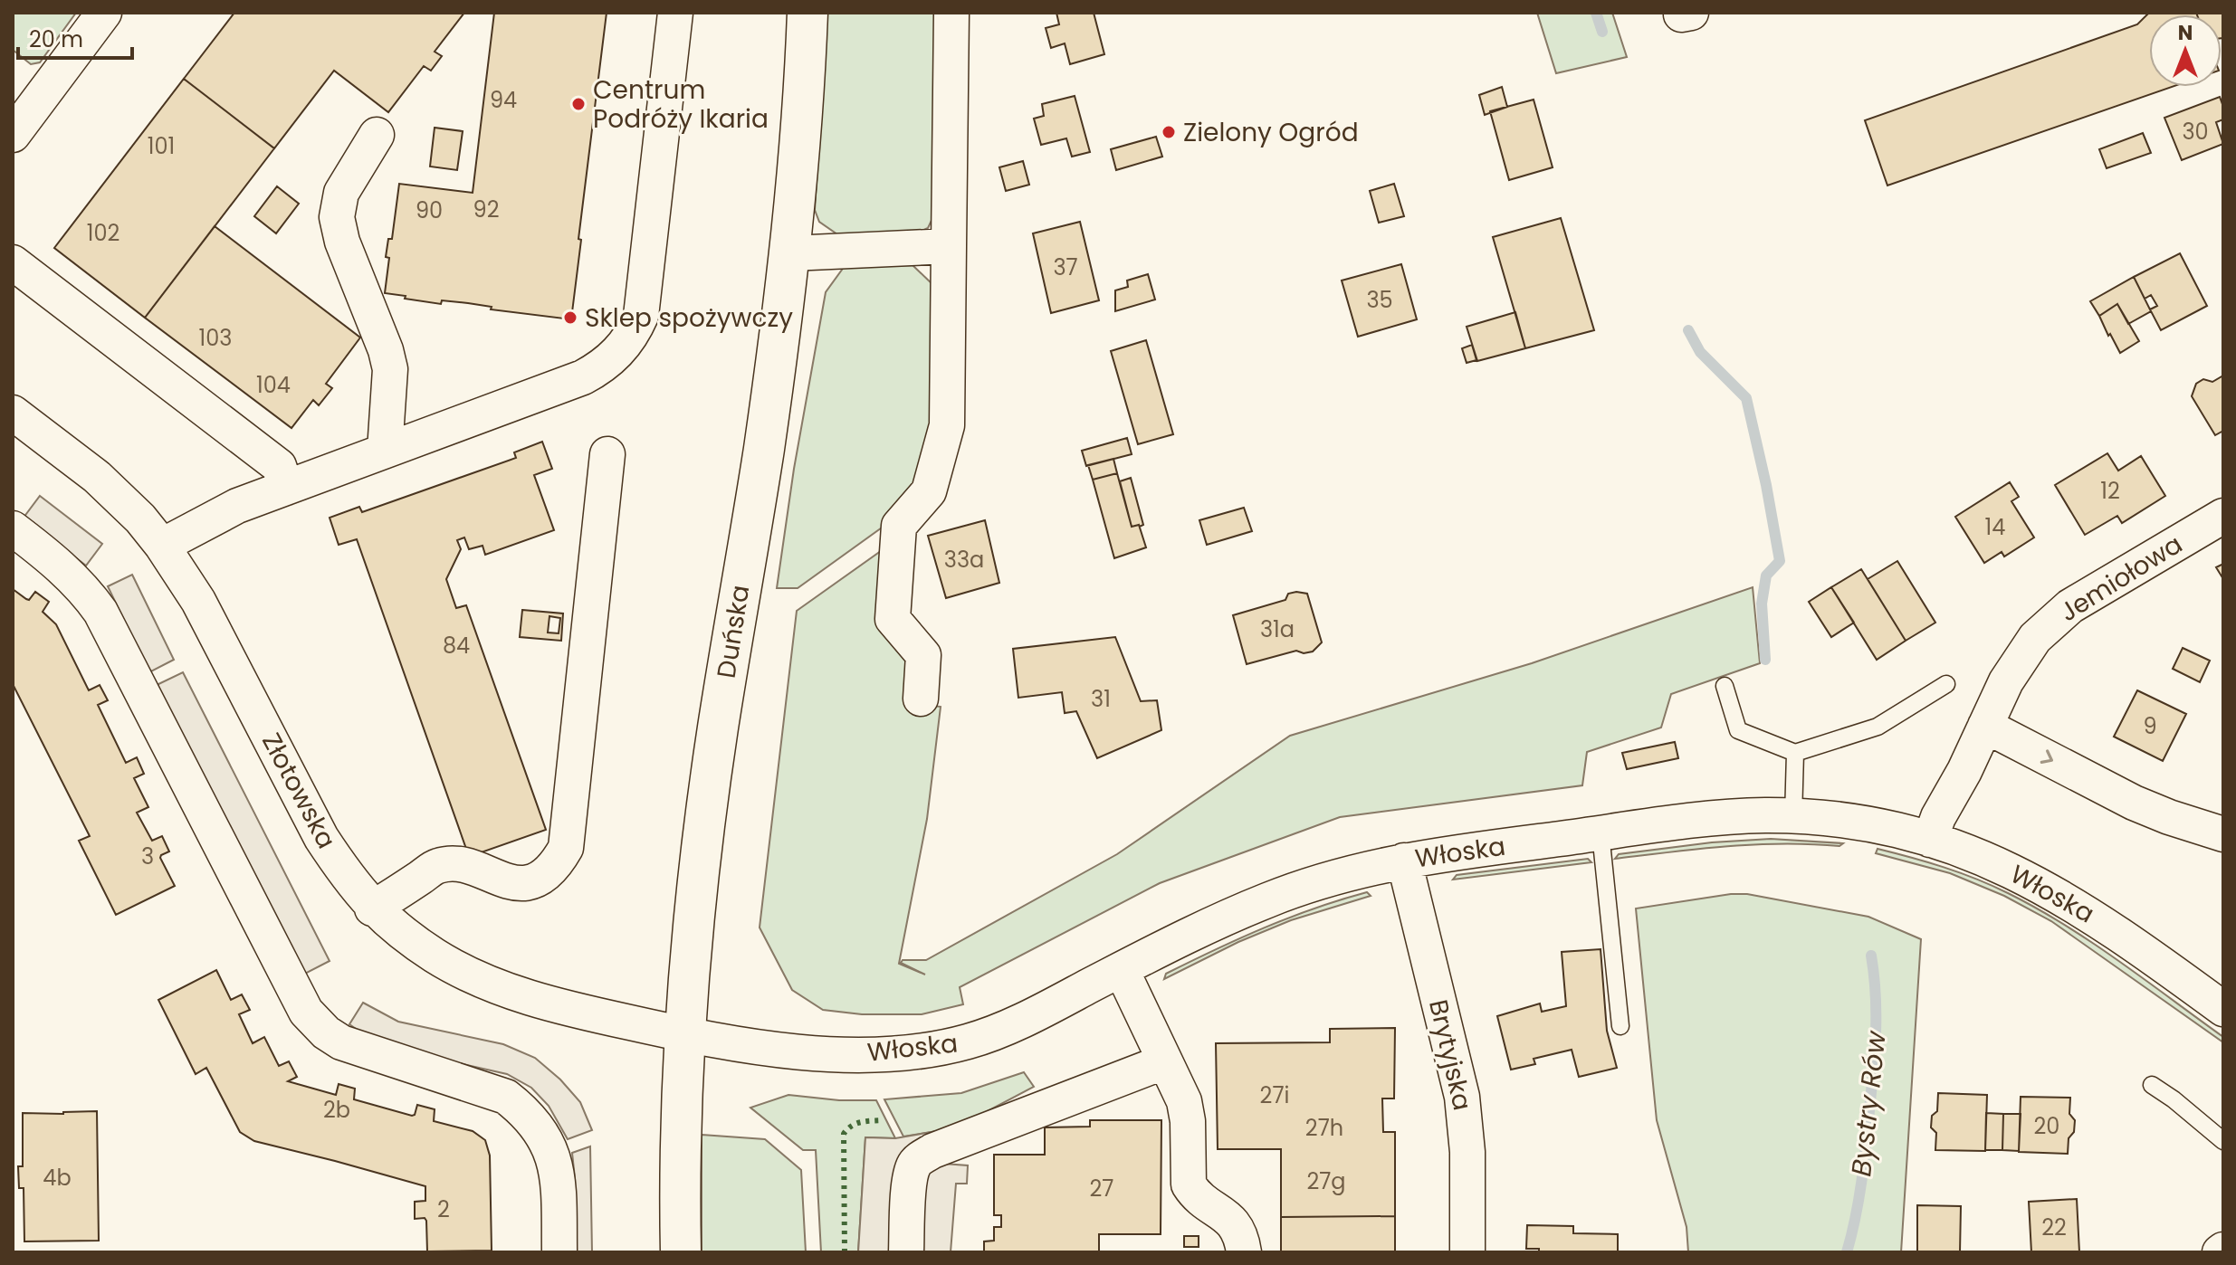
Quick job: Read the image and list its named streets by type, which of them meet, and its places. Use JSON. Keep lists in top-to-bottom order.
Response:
{
  "streets": {
    "street": [
      "Jemiołowa",
      "Duńska",
      "Złotowska",
      "Włoska",
      "Brytyjska"
    ]
  },
  "crossings": [
    ["Jemiołowa", "Włoska"],
    ["Duńska", "Złotowska"],
    ["Duńska", "Włoska"],
    ["Złotowska", "Włoska"],
    ["Włoska", "Brytyjska"]
  ],
  "water": ["Bystry Rów"],
  "places": ["Centrum Podróży Ikaria", "Zielony Ogród", "Sklep spożywczy"],
  "house_numbers": [
    "94",
    "30",
    "101",
    "92",
    "90",
    "102",
    "37",
    "35",
    "103",
    "104",
    "12",
    "14",
    "33a",
    "31a",
    "84",
    "31",
    "9",
    "3",
    "27i",
    "2b",
    "20",
    "27h",
    "4b",
    "27g",
    "27",
    "2",
    "22"
  ],
  "scale_bar": "20 m",
  "north": "top"
}
